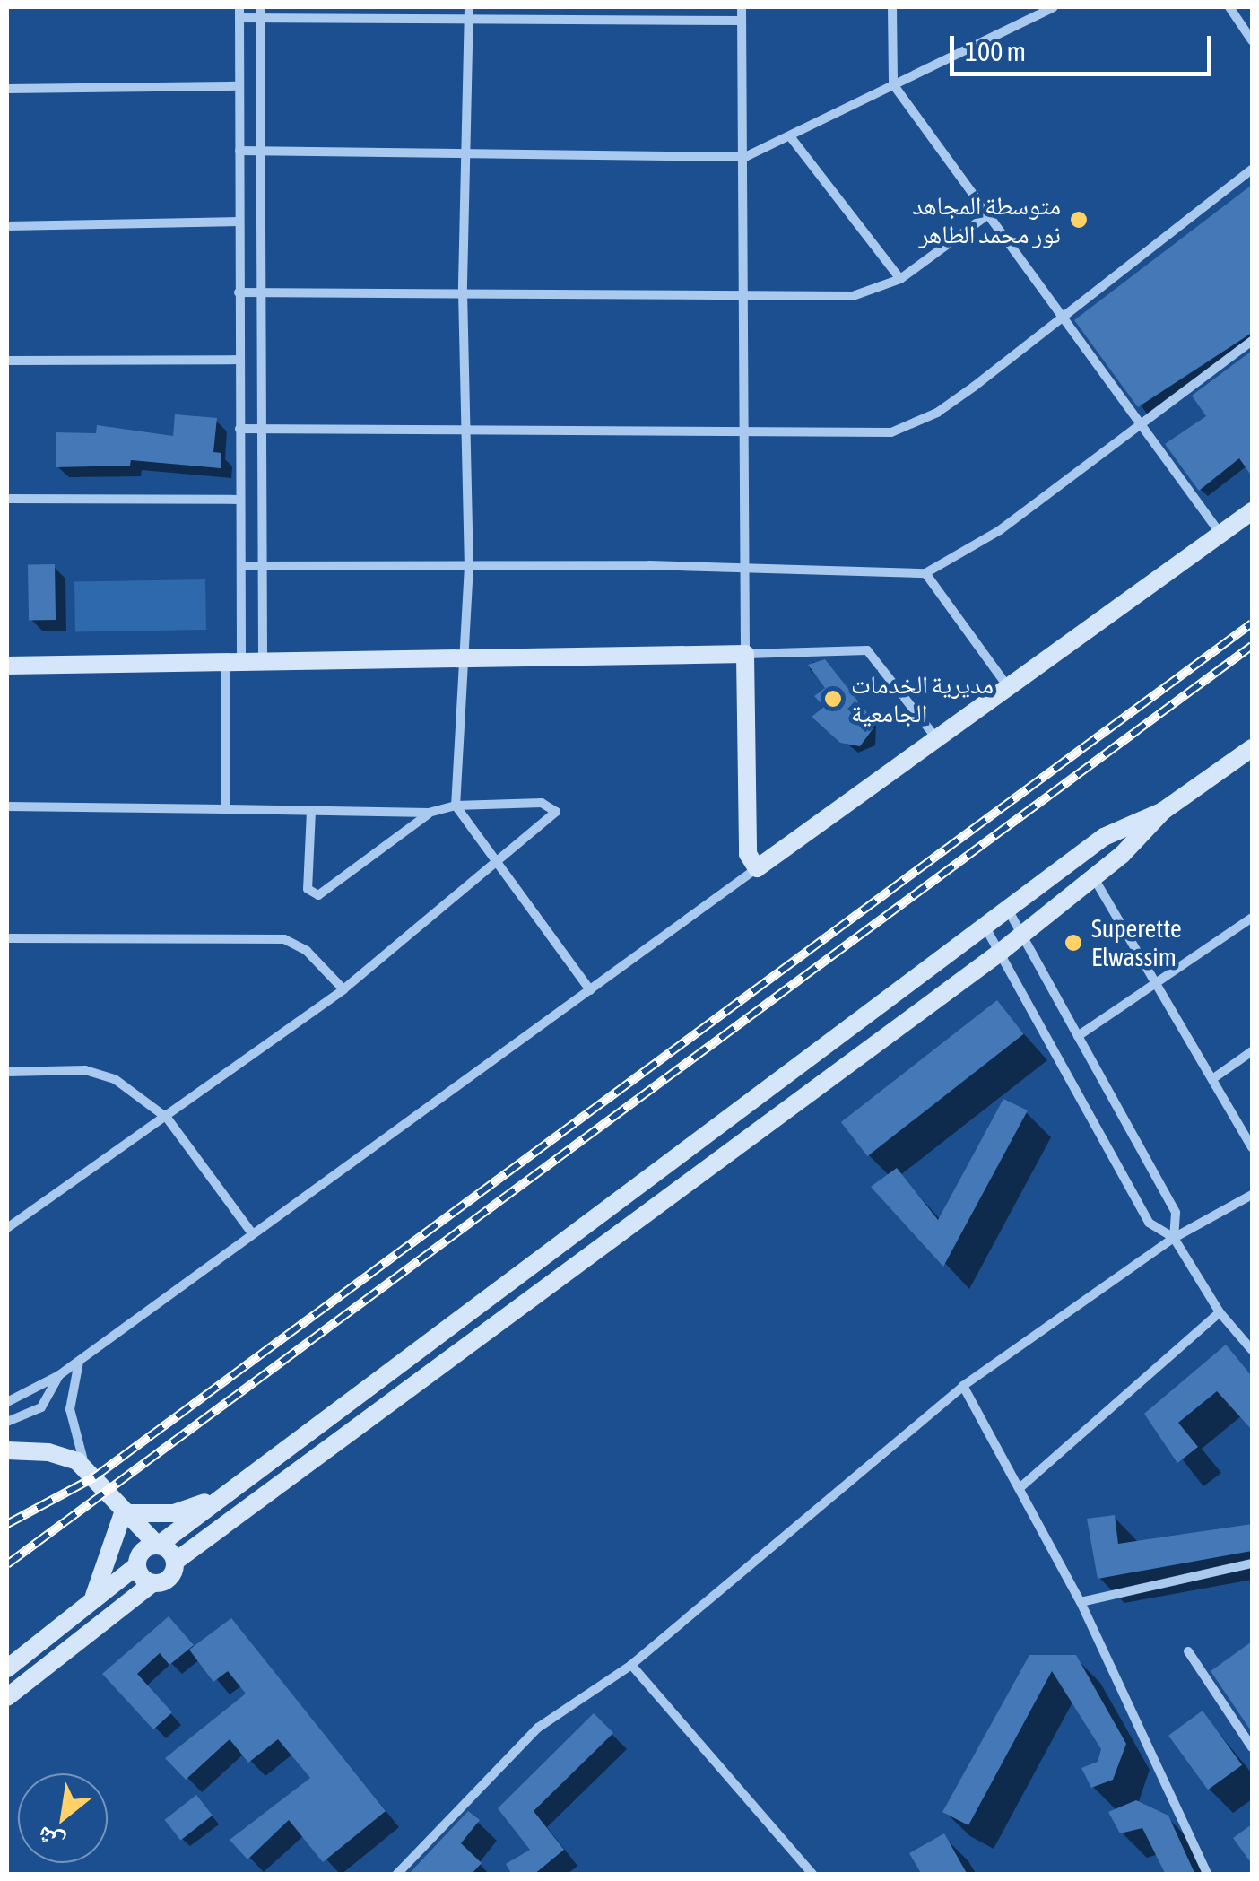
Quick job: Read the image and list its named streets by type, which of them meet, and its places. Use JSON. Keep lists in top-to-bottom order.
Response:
{
  "places": ["متوسطة المجاهد نور محمد الطاهر", "مديرية الخدمات الجامعية", "Superette Elwassim"],
  "scale_bar": "100 m",
  "north": "bottom left"
}
